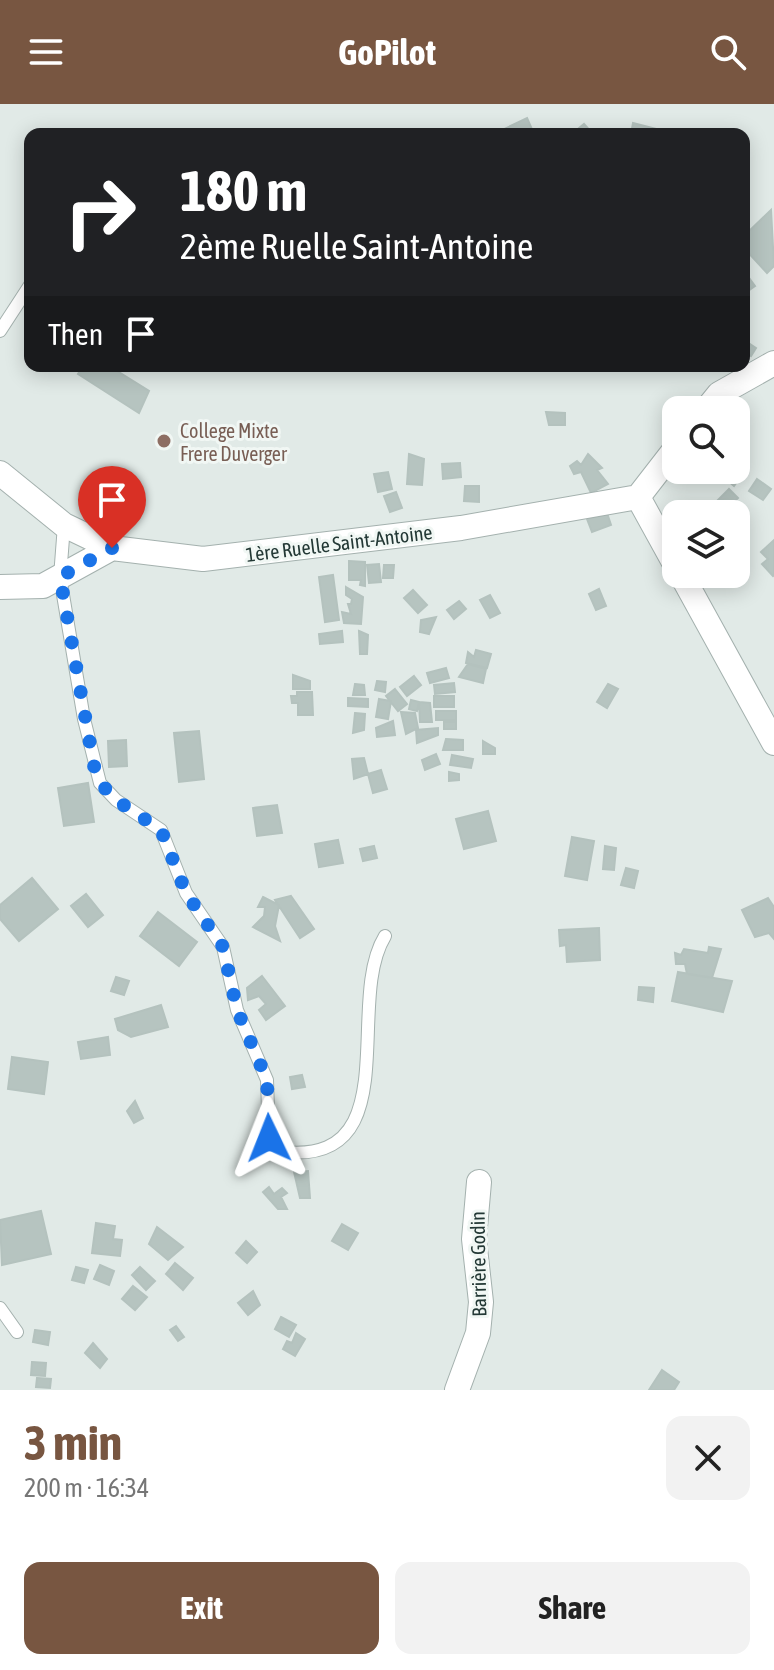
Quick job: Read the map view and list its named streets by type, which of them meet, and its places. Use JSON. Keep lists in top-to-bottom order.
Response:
{
  "streets": {
    "street": ["1ère Ruelle Saint-Antoine", "Barrière Godin"]
  },
  "places": ["College Mixte Frere Duverger"],
  "page": {
    "header": "GoPilot",
    "turn": ["180 m", "2ème Ruelle Saint-Antoine"],
    "then": "Then",
    "heading": ["3 min", "200 m · 16:34"],
    "buttons": ["Exit", "Share"]
  }
}
